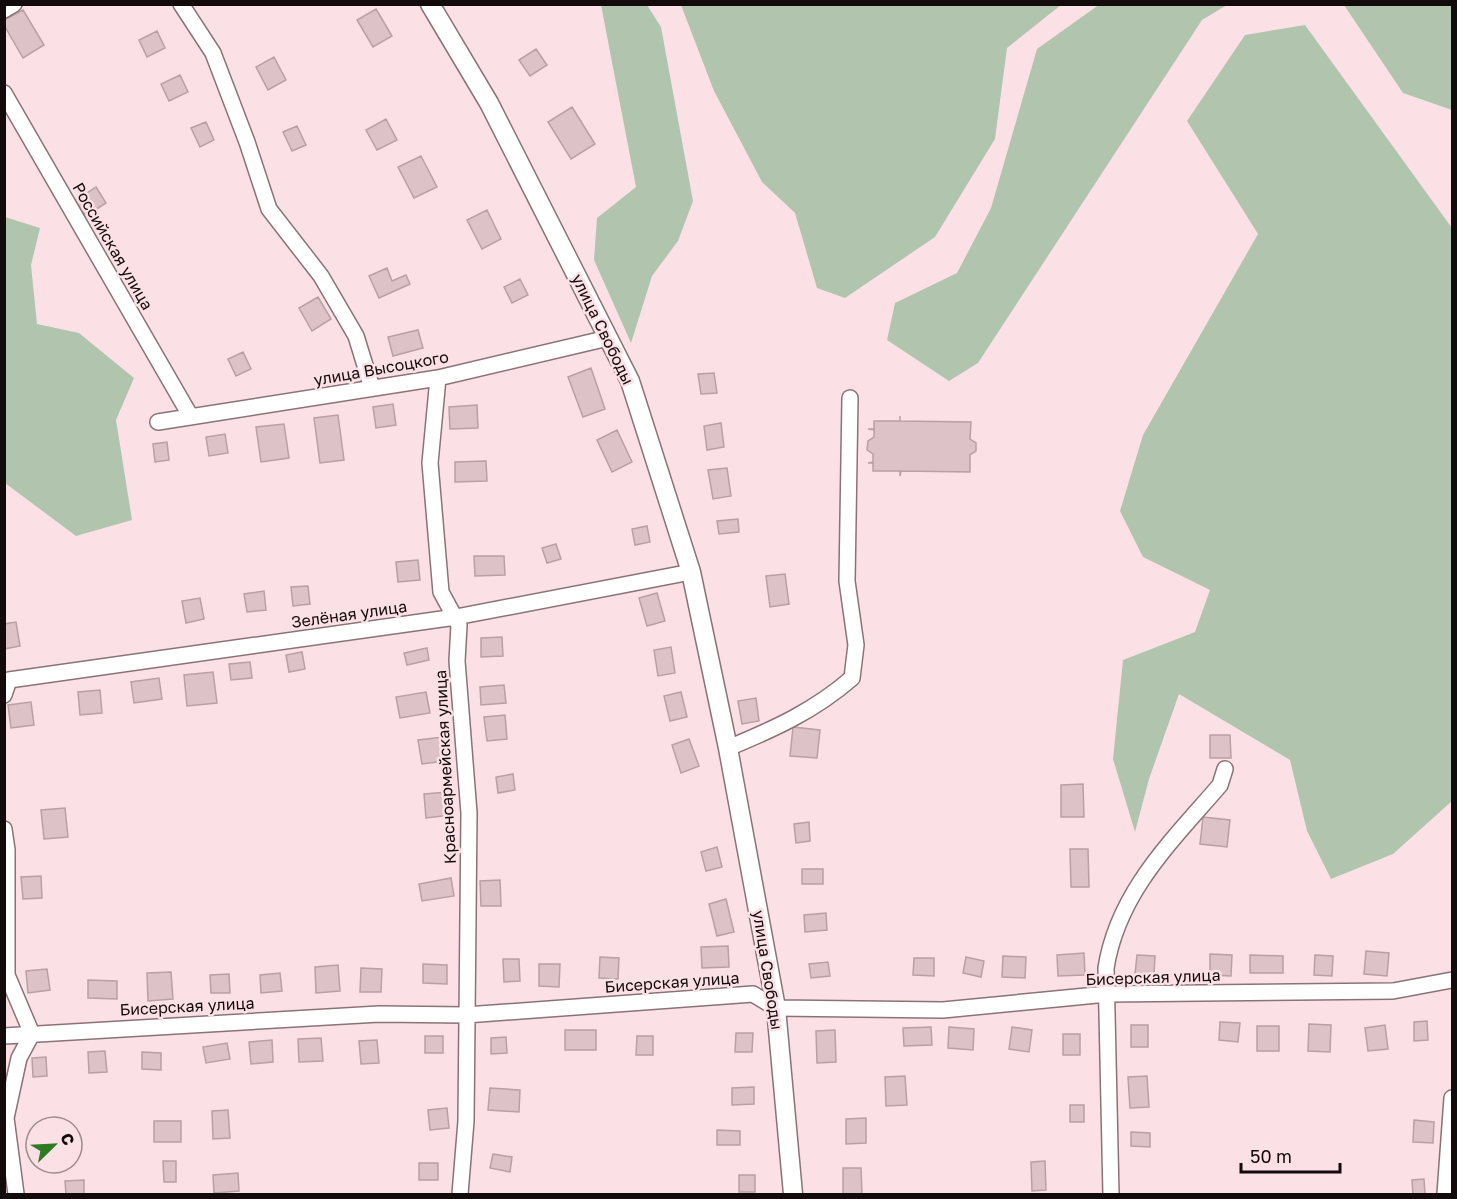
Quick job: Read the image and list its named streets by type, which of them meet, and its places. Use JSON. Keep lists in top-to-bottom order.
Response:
{
  "streets": {
    "street": [
      "Российская улица",
      "улица Свободы",
      "улица Высоцкого",
      "Зелёная улица",
      "Красноармейская улица",
      "Бисерская улица"
    ]
  },
  "crossings": [
    ["Российская улица", "улица Высоцкого"],
    ["улица Свободы", "улица Высоцкого"],
    ["улица Свободы", "Зелёная улица"],
    ["улица Свободы", "Бисерская улица"],
    ["улица Высоцкого", "Красноармейская улица"],
    ["Зелёная улица", "Красноармейская улица"],
    ["Красноармейская улица", "Бисерская улица"]
  ],
  "scale_bar": "50 m",
  "north": "top right"
}
